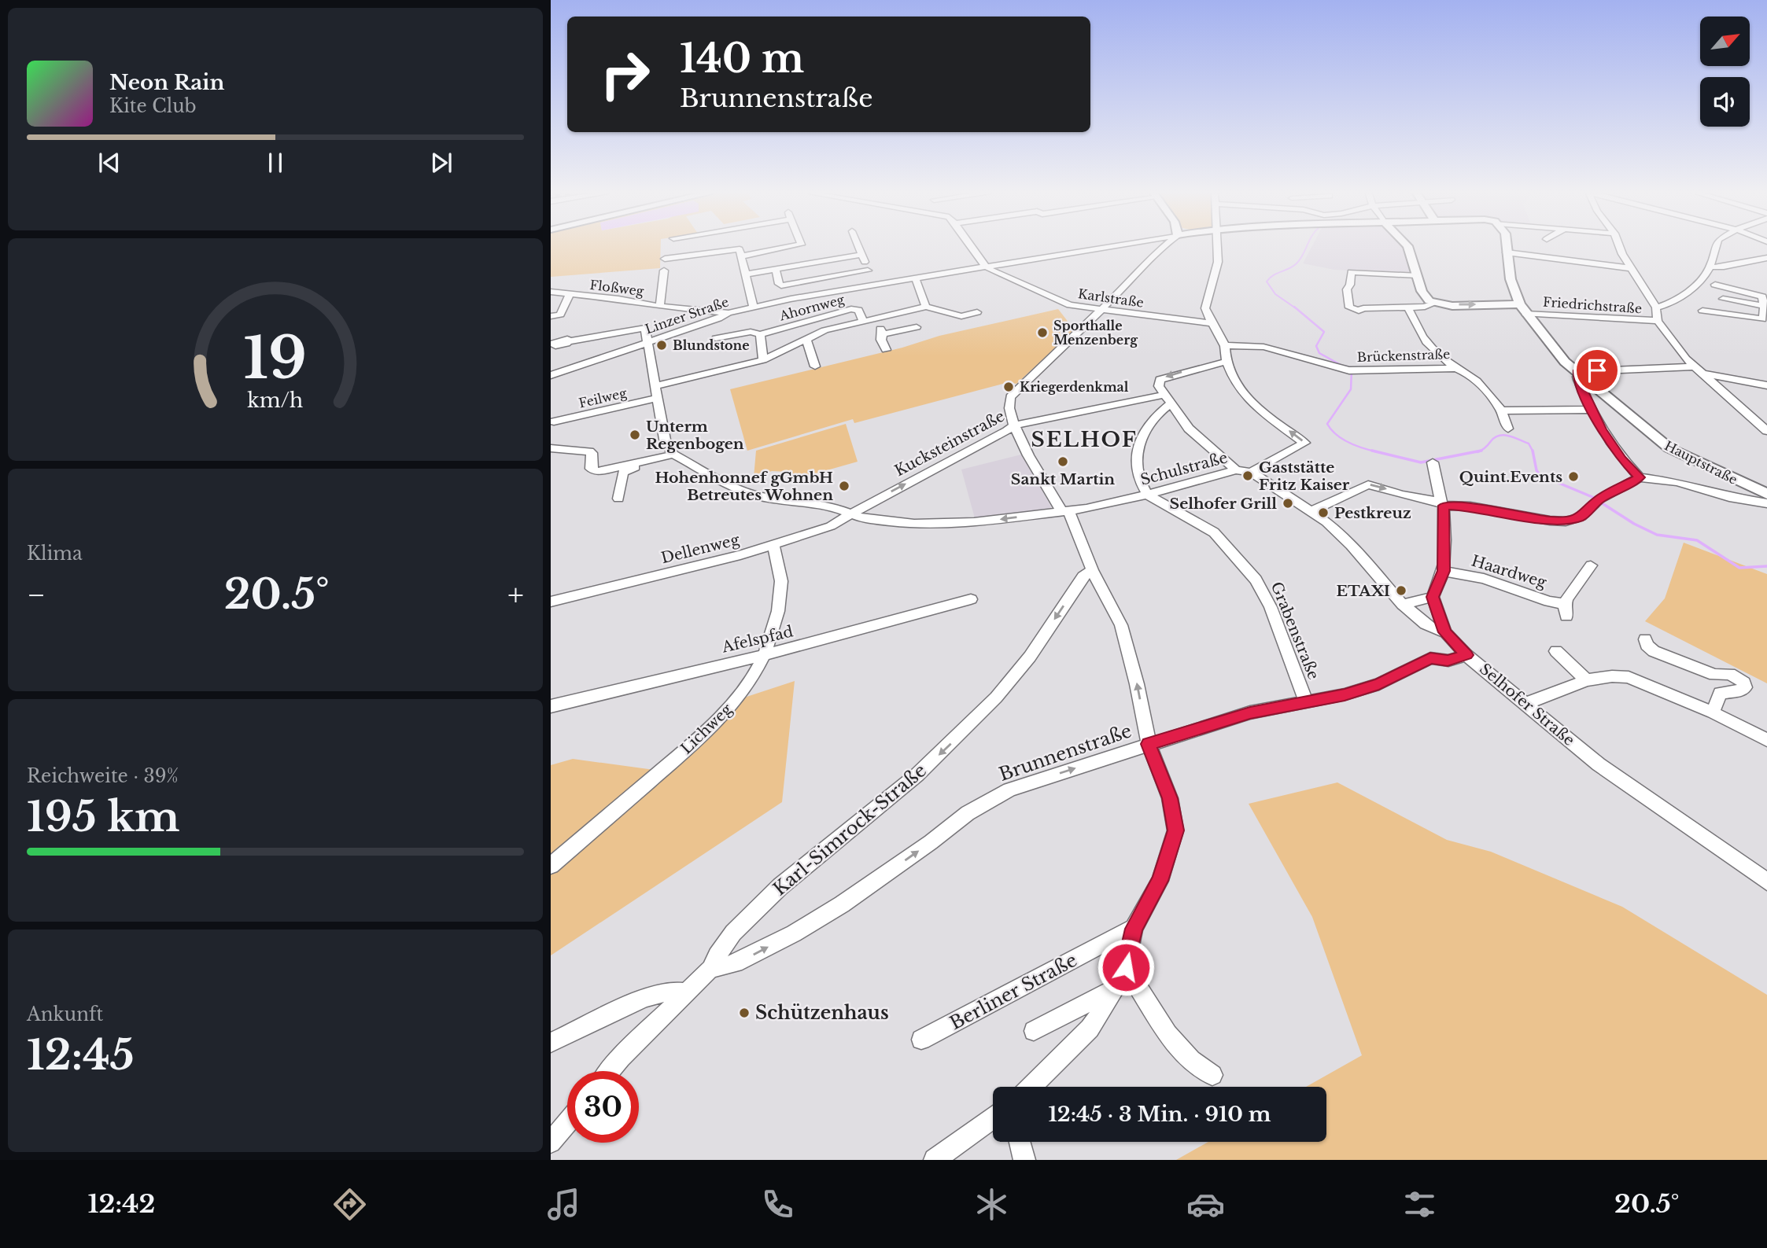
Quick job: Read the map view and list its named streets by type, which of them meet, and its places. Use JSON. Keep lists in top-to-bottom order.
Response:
{
  "streets": {
    "main road": ["Hauptstraße"],
    "street": [
      "Floßweg",
      "Karlstraße",
      "Friedrichstraße",
      "Ahornweg",
      "Linzer Straße",
      "Brückenstraße",
      "Feilweg",
      "Kucksteinstraße",
      "Schulstraße",
      "Dellenweg",
      "Haardweg",
      "Grabenstraße",
      "Afelspfad",
      "Selhofer Straße",
      "Lichweg",
      "Brunnenstraße",
      "Karl-Simrock-Straße",
      "Berliner Straße"
    ]
  },
  "crossings": [
    ["Floßweg", "Linzer Straße"],
    ["Karlstraße", "Linzer Straße"],
    ["Friedrichstraße", "Hauptstraße"],
    ["Kucksteinstraße", "Schulstraße"],
    ["Kucksteinstraße", "Dellenweg"],
    ["Schulstraße", "Dellenweg"],
    ["Schulstraße", "Grabenstraße"],
    ["Schulstraße", "Selhofer Straße"],
    ["Dellenweg", "Lichweg"],
    ["Grabenstraße", "Brunnenstraße"],
    ["Afelspfad", "Lichweg"],
    ["Selhofer Straße", "Brunnenstraße"],
    ["Brunnenstraße", "Karl-Simrock-Straße"]
  ],
  "one_way": ["Kucksteinstraße", "Brunnenstraße", "Karl-Simrock-Straße"],
  "districts": ["SELHOF"],
  "places": [
    "Sporthalle Menzenberg",
    "Blundstone",
    "Kriegerdenkmal",
    "Unterm Regenbogen",
    "Sankt Martin",
    "Gaststätte Fritz Kaiser",
    "Quint.Events",
    "Hohenhonnef gGmbH Betreutes Wohnen",
    "Selhofer Grill",
    "Pestkreuz",
    "ETAXI",
    "Schützenhaus"
  ],
  "north": "top right",
  "page": {
    "turn": ["140 m", "Brunnenstraße"],
    "song": ["Neon Rain", "Kite Club"],
    "tile": [
      "Klima",
      ["Reichweite · 39%", "195 km"],
      ["Ankunft", "12:45"]
    ],
    "heat": ["−", "20.5°", "+"],
    "limit": "30",
    "trip": "12:45 · 3 Min. · 910 m",
    "tabs": ["12:42", "20.5°"],
    "gauge": ["19", "km/h"]
  }
}
